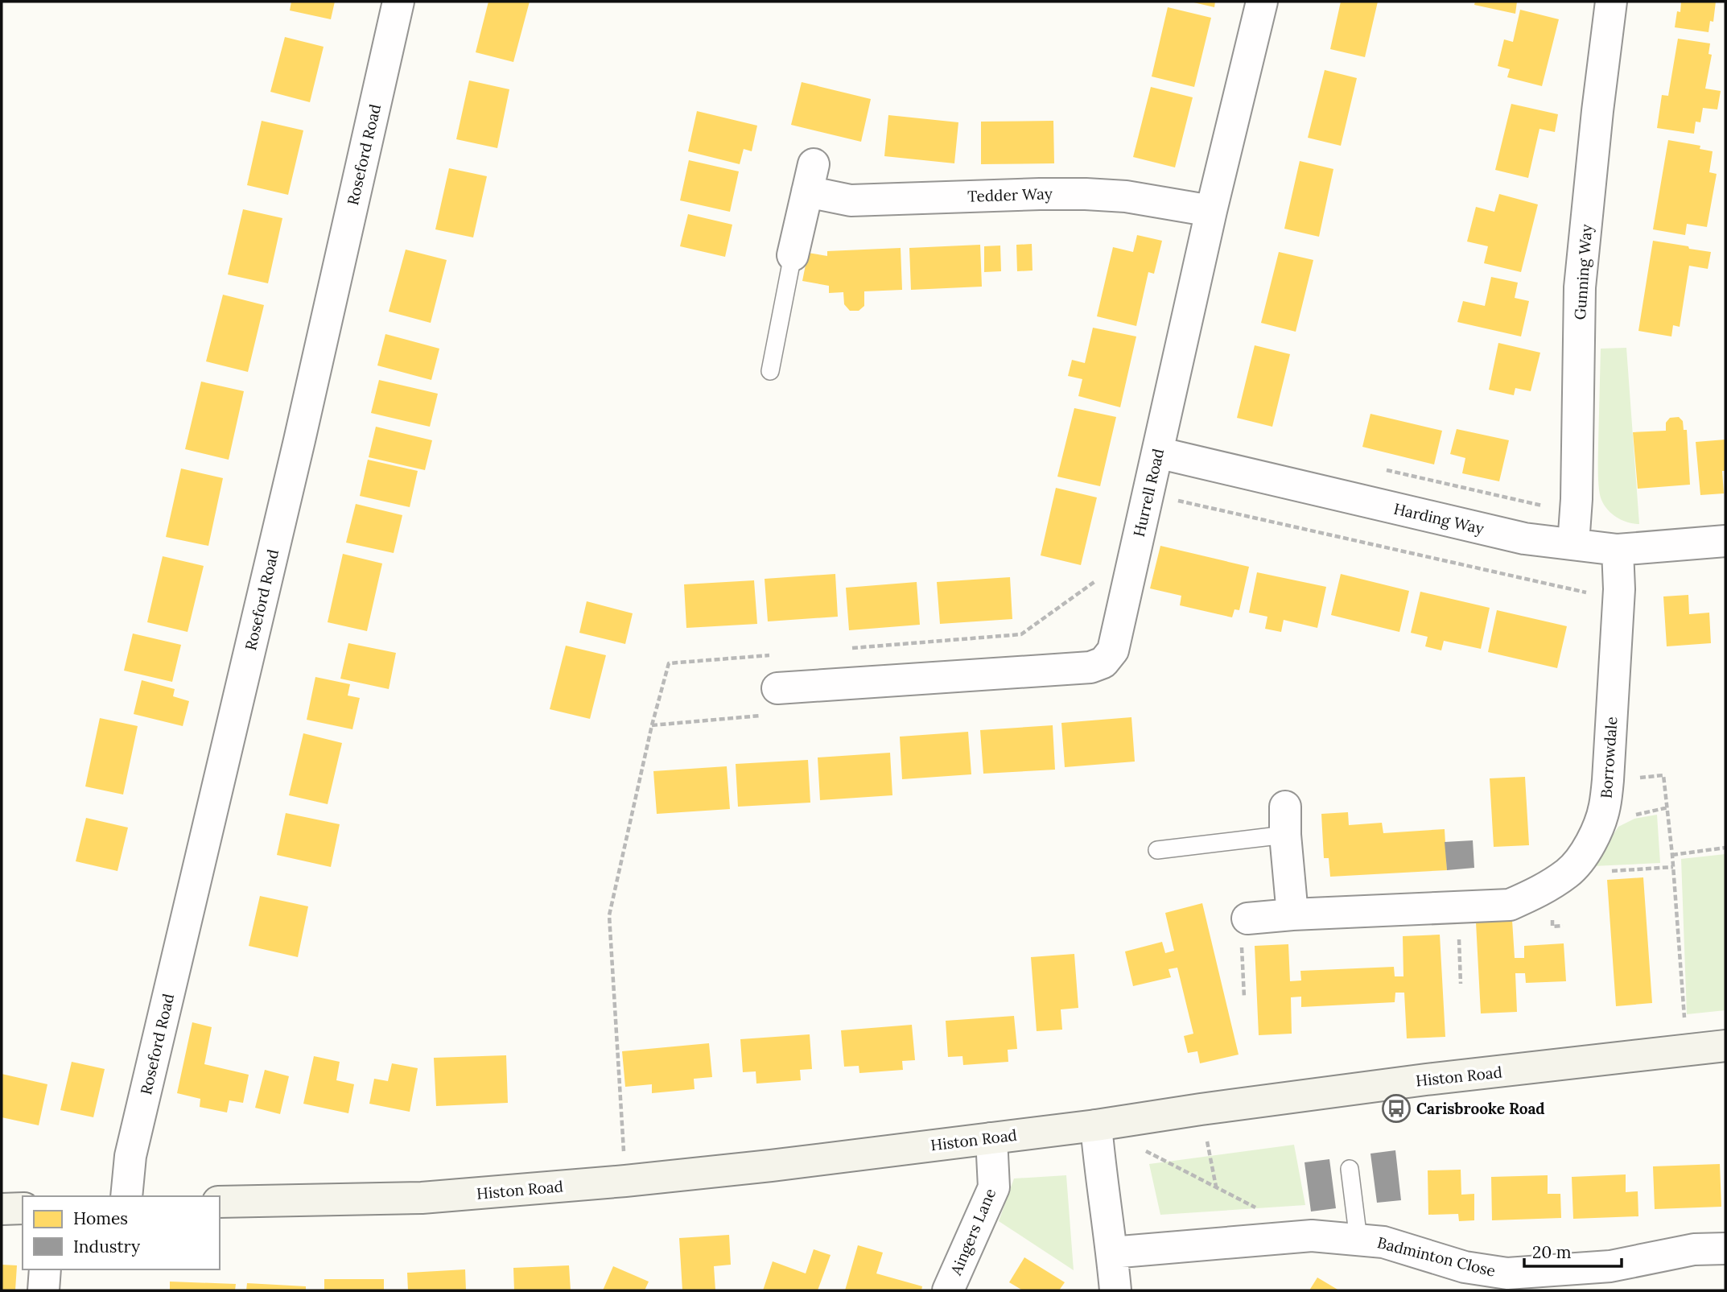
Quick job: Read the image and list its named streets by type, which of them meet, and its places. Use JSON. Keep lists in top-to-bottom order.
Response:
{
  "streets": {
    "main road": ["Histon Road"],
    "street": [
      "Roseford Road",
      "Tedder Way",
      "Gunning Way",
      "Hurrell Road",
      "Harding Way",
      "Borrowdale",
      "Aingers Lane",
      "Badminton Close"
    ]
  },
  "crossings": [
    ["Tedder Way", "Hurrell Road"],
    ["Gunning Way", "Harding Way"],
    ["Hurrell Road", "Harding Way"],
    ["Harding Way", "Borrowdale"],
    ["Histon Road", "Aingers Lane"]
  ],
  "places": {
    "bus stop": ["Carisbrooke Road"]
  },
  "legend": ["Homes", "Industry"],
  "scale_bar": "20 m"
}
